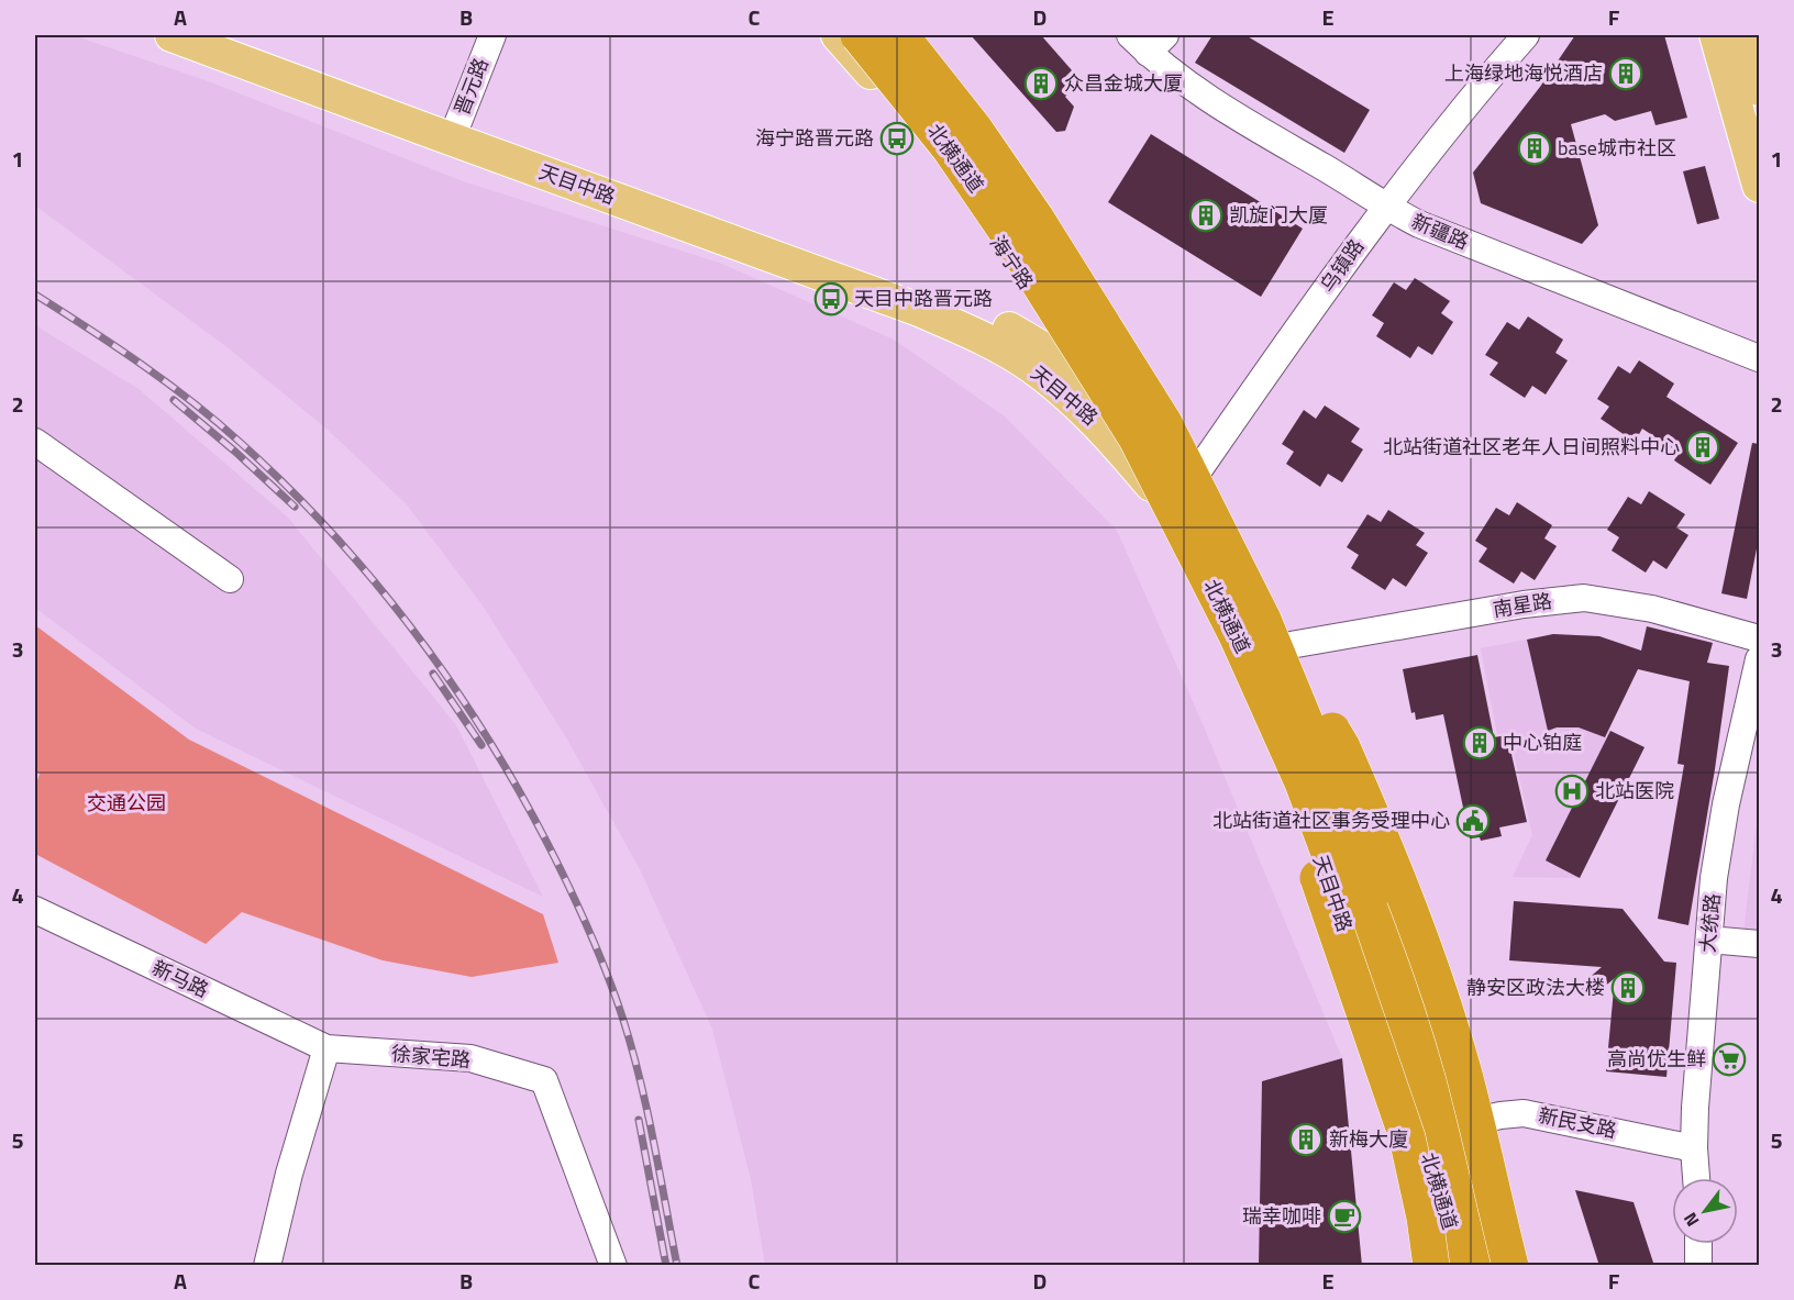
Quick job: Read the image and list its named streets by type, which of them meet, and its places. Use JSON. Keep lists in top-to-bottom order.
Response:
{
  "streets": {
    "highway": ["北横通道"],
    "main road": ["天目中路", "海宁路"],
    "street": [
      "晋元路",
      "新疆路",
      "乌镇路",
      "南星路",
      "大统路",
      "新马路",
      "徐家宅路",
      "新民支路"
    ]
  },
  "crossings": [
    ["晋元路", "天目中路"],
    ["北横通道", "天目中路"],
    ["北横通道", "南星路"],
    ["天目中路", "海宁路"],
    ["天目中路", "乌镇路"],
    ["天目中路", "南星路"],
    ["天目中路", "新民支路"],
    ["新疆路", "乌镇路"],
    ["海宁路", "乌镇路"],
    ["大统路", "新民支路"],
    ["新马路", "徐家宅路"]
  ],
  "parks": ["交通公园"],
  "places": {
    "building": [
      "上海绿地海悦酒店",
      "众昌金城大厦",
      "base城市社区",
      "凯旋门大厦",
      "北站街道社区老年人日间照料中心",
      "中心铂庭",
      "静安区政法大楼",
      "新梅大廈"
    ],
    "bus stop": ["海宁路晋元路", "天目中路晋元路"],
    "hospital": ["北站医院"],
    "public building": ["北站街道社区事务受理中心"],
    "supermarket": ["高尚优生鲜"],
    "cafe": ["瑞幸咖啡"]
  },
  "north": "bottom left",
  "grid": {
    "columns": [
      "A",
      "B",
      "C",
      "D",
      "E",
      "F"
    ],
    "rows": [
      "1",
      "2",
      "3",
      "4",
      "5"
    ]
  }
}
